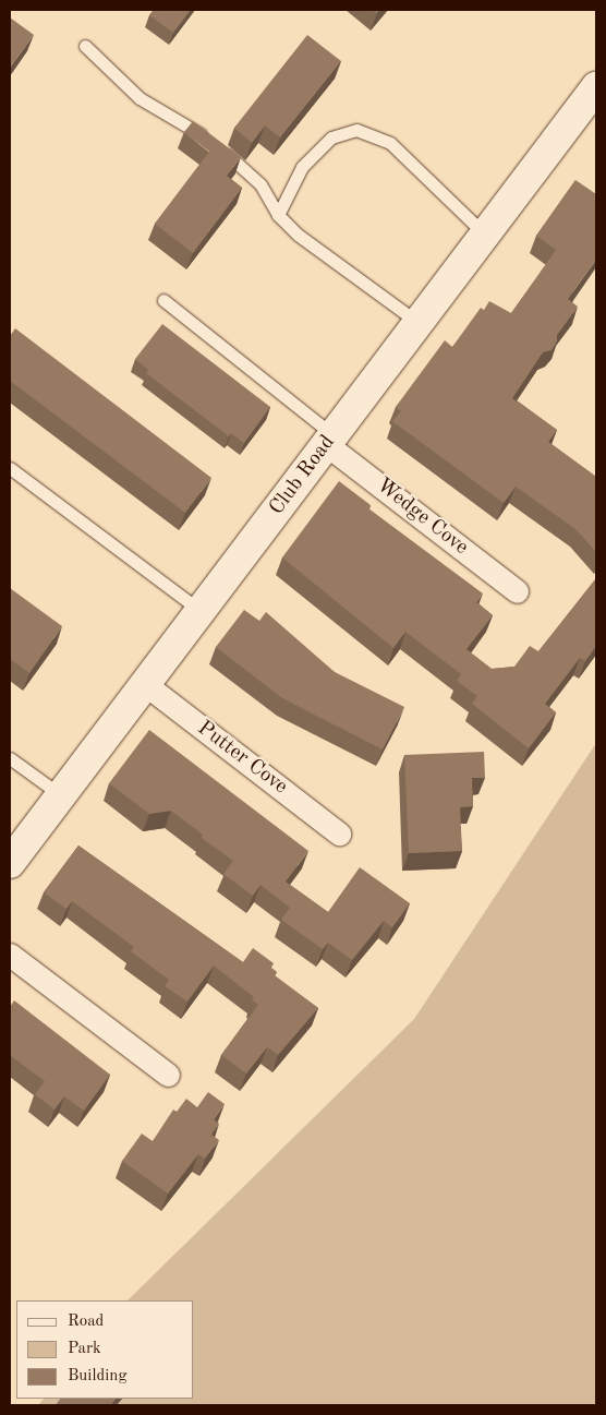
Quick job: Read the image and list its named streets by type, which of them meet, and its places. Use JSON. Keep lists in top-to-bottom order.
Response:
{
  "streets": {
    "street": ["Club Road", "Wedge Cove", "Putter Cove"]
  },
  "crossings": [
    ["Club Road", "Wedge Cove"],
    ["Club Road", "Putter Cove"]
  ],
  "legend": ["Road", "Park", "Building"]
}
